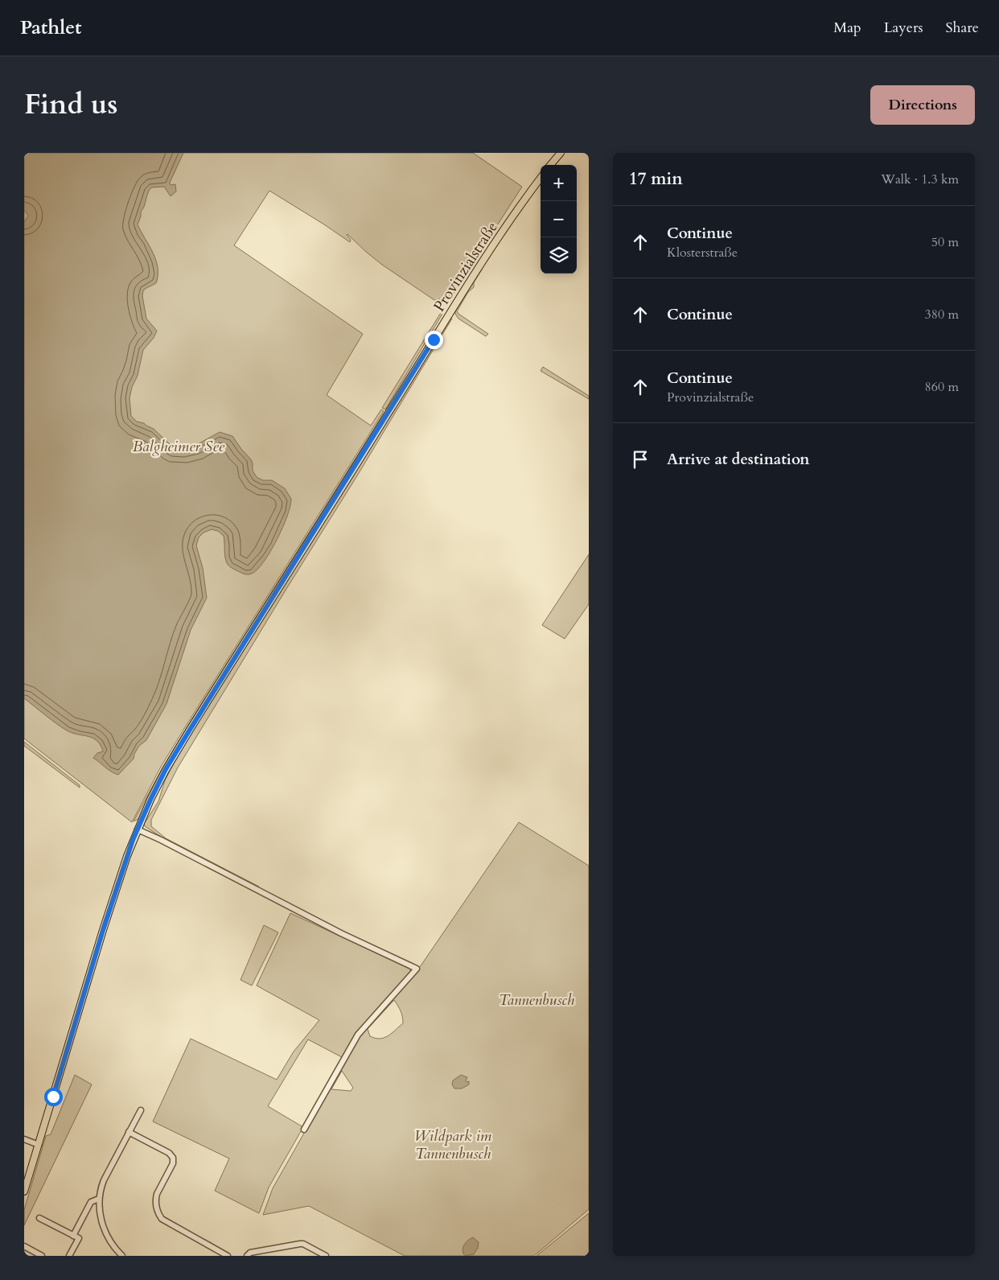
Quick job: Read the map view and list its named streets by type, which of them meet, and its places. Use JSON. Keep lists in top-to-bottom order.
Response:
{
  "streets": {
    "main road": ["Provinzialstraße"]
  },
  "parks": ["Balgheimer See", "Tannenbusch", "Wildpark im Tannenbusch"],
  "page": {
    "header": "Pathlet",
    "nav": ["Map", "Layers", "Share"],
    "title": "Find us",
    "buttons": "Directions",
    "heading": ["17 min", "Walk · 1.3 km"],
    "map_buttons": ["+", "−"],
    "list": [
      ["Continue", "Klosterstraße", "50 m"],
      ["Continue", "380 m"],
      ["Continue", "Provinzialstraße", "860 m"],
      "Arrive at destination"
    ]
  }
}
